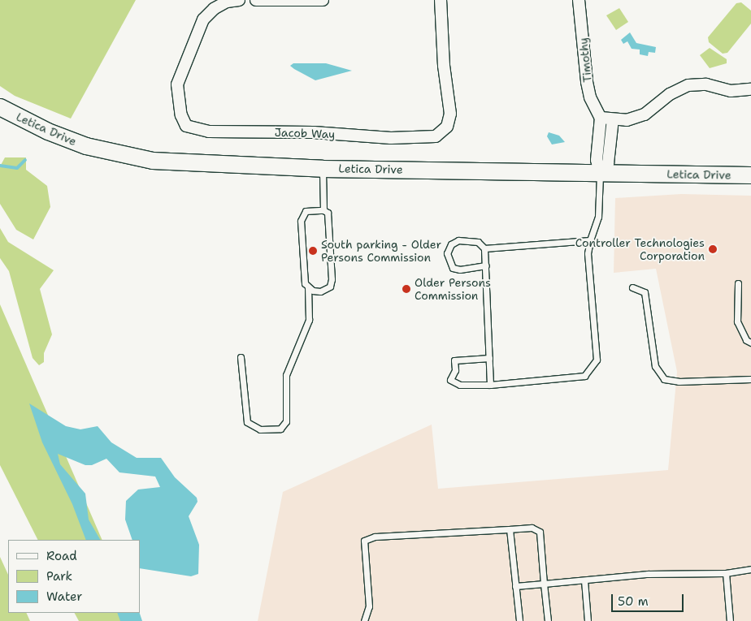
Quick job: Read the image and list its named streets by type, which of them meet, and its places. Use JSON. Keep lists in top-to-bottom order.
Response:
{
  "streets": {
    "street": ["Timothy", "Letica Drive", "Jacob Way"]
  },
  "places": ["Controller Technologies Corporation", "South parking - Older Persons Commission", "Older Persons Commission"],
  "legend": ["Road", "Park", "Water"],
  "scale_bar": "50 m"
}
